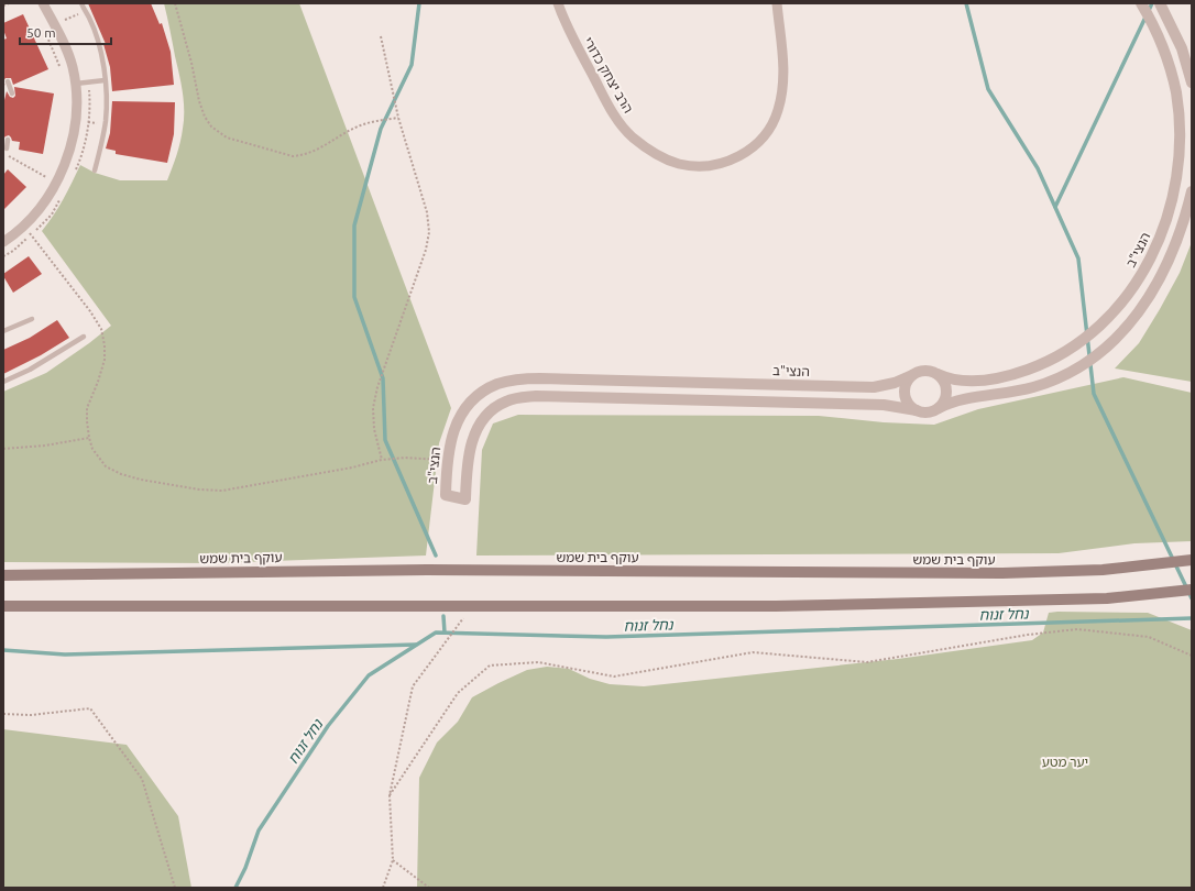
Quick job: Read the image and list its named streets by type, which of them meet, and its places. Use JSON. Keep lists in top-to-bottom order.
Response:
{
  "streets": {
    "main road": ["עוקף בית שמש"],
    "street": ["הרב יצחק כדורי", "הנצי\"ב"]
  },
  "water": ["נחל זנוח"],
  "parks": ["יער מטע"],
  "scale_bar": "50 m"
}
